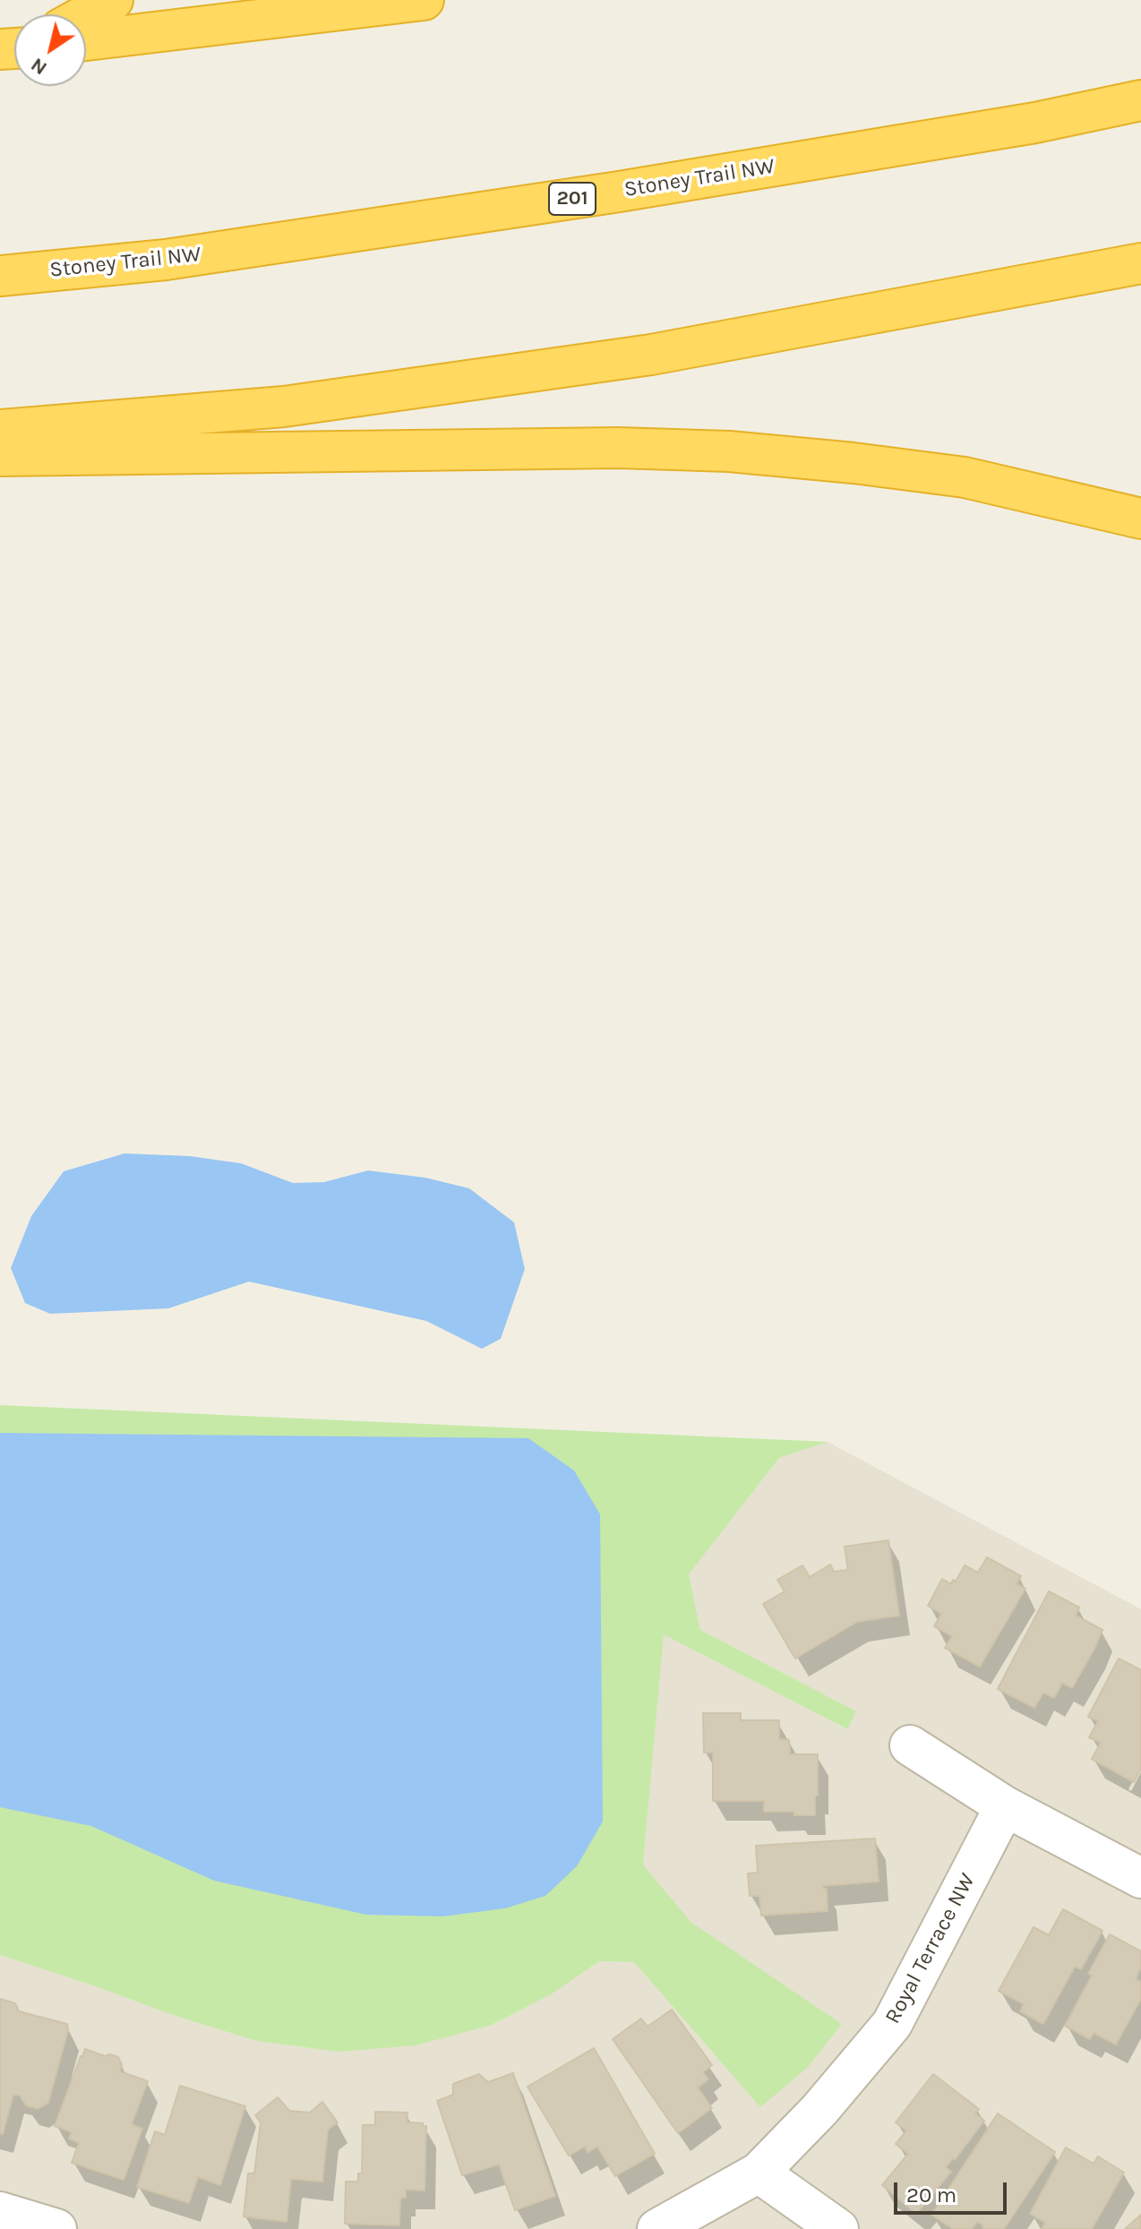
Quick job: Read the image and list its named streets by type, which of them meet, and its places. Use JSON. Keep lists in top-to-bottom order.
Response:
{
  "streets": {
    "highway": ["Stoney Trail NW", "201"],
    "street": ["Royal Terrace NW"]
  },
  "scale_bar": "20 m",
  "north": "bottom left"
}
